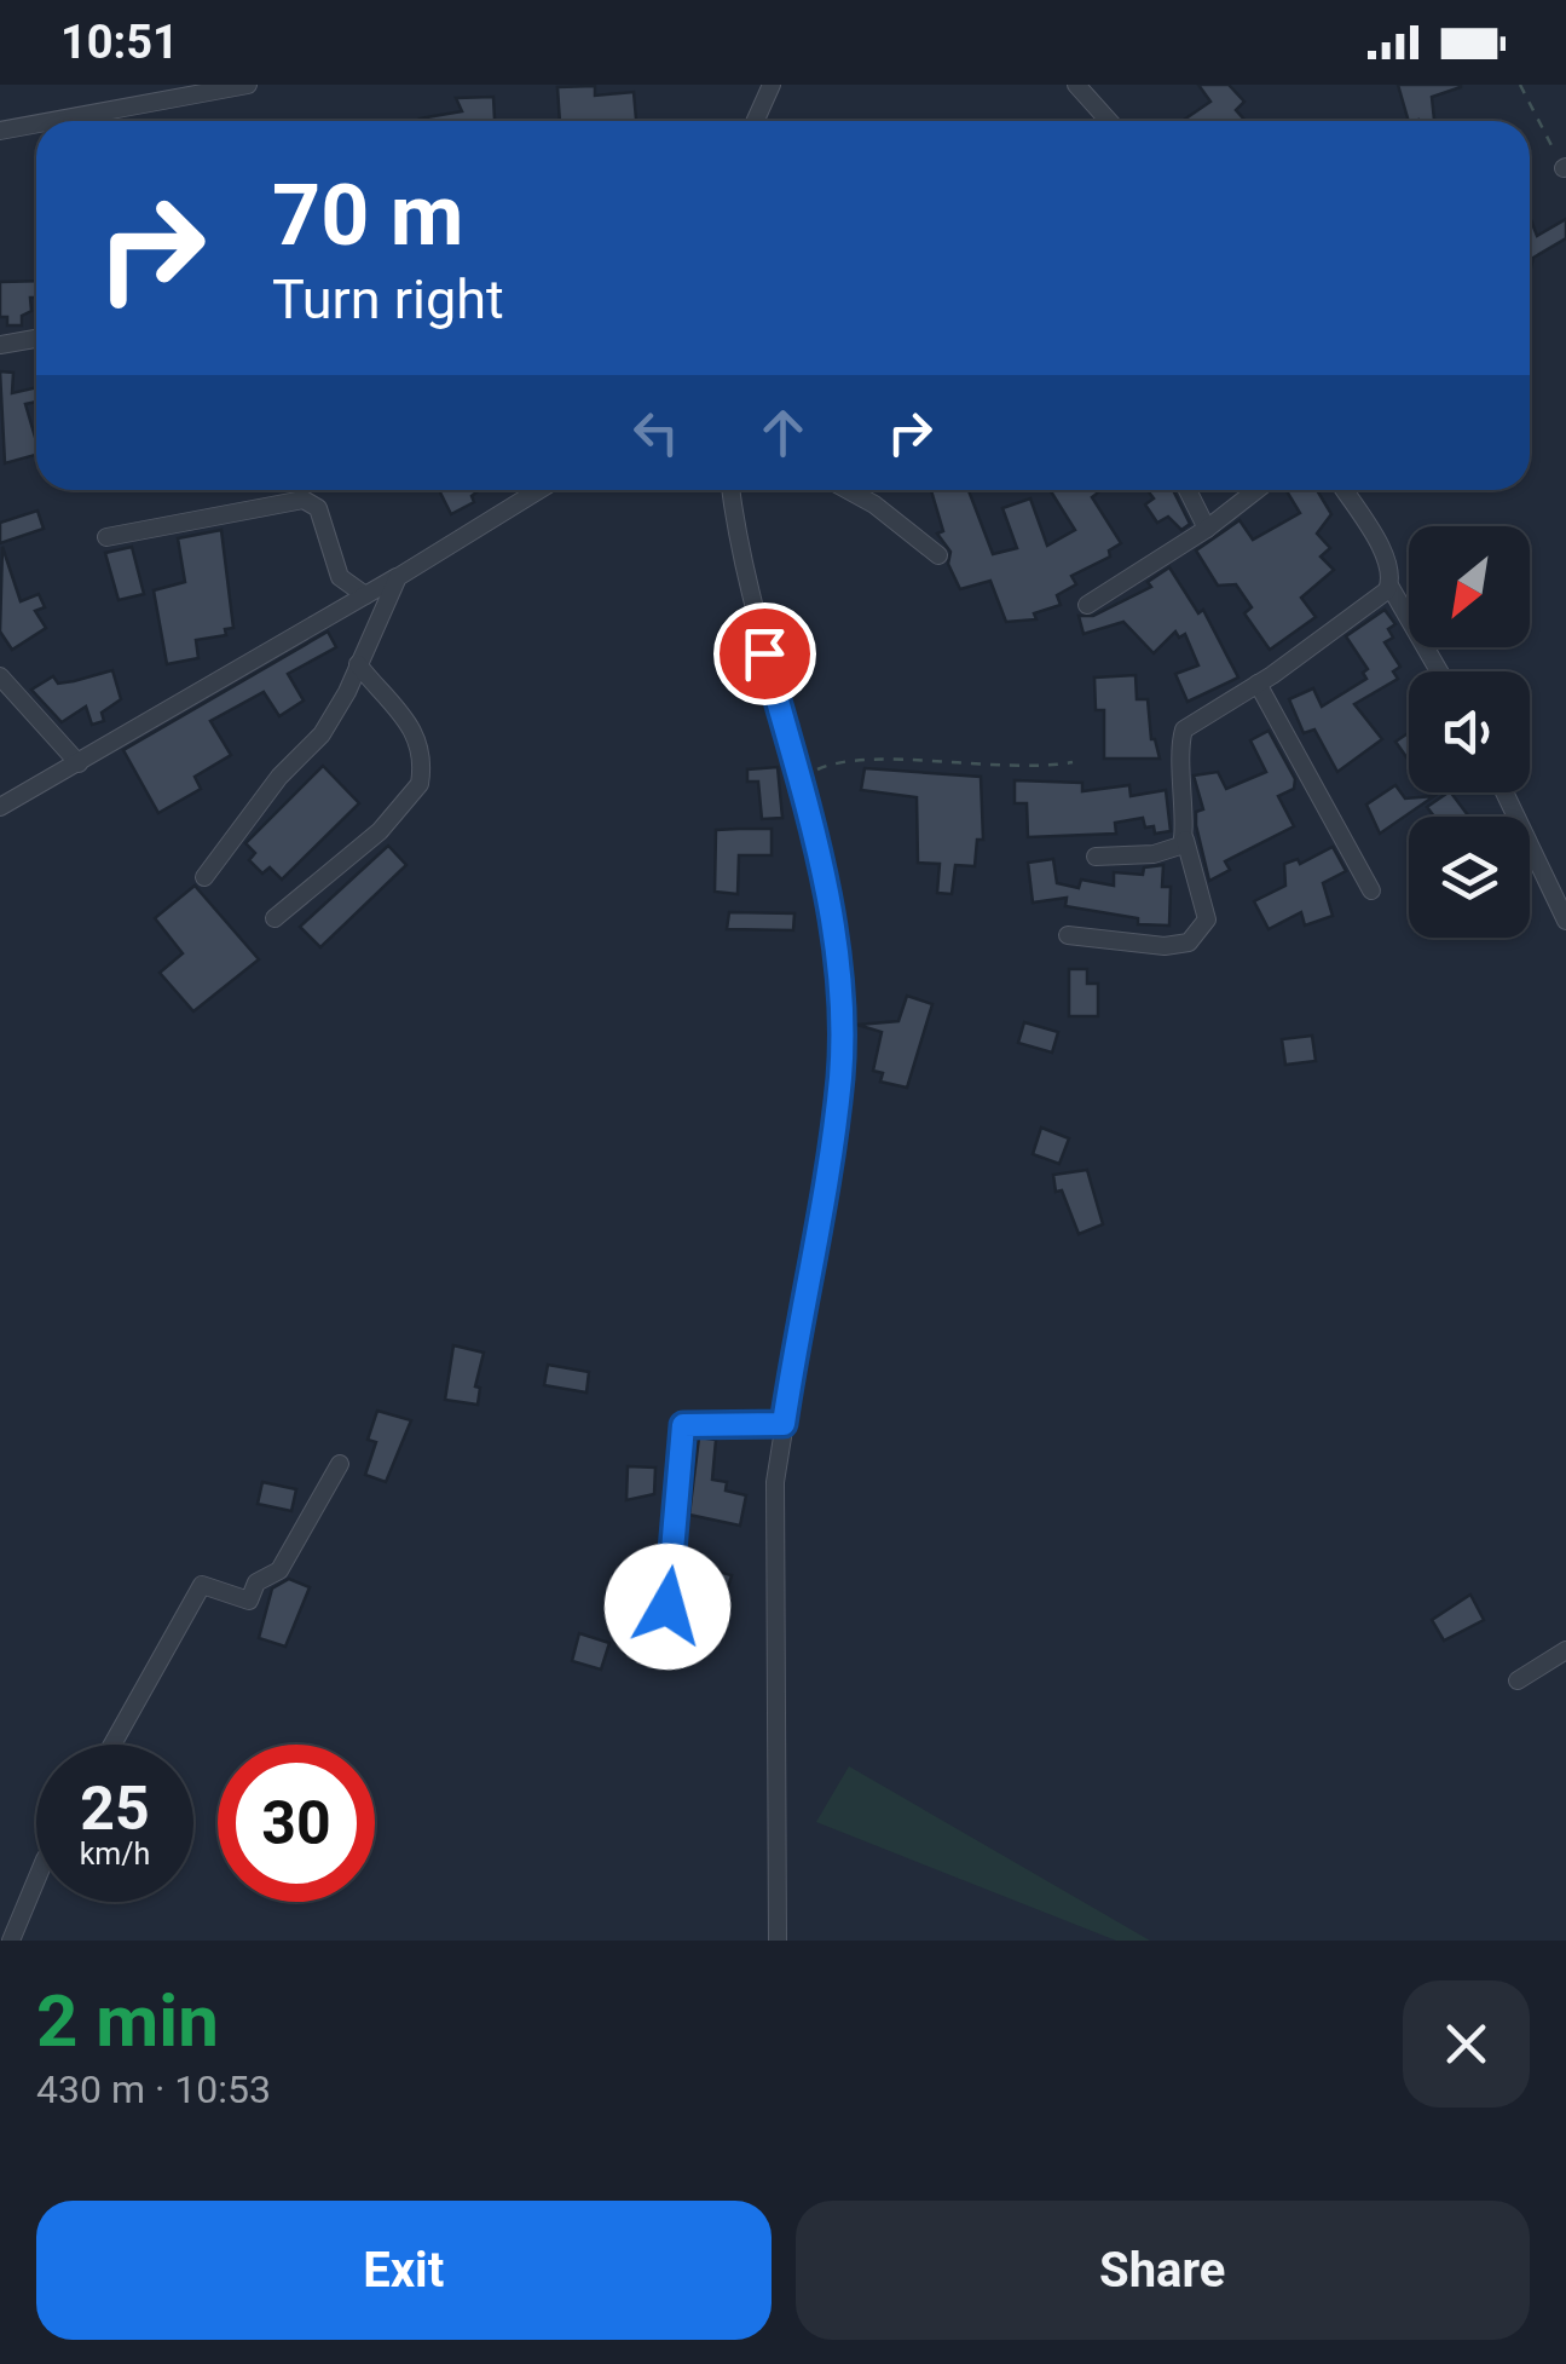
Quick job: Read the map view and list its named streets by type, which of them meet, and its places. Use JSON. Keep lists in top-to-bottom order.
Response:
{
  "north": "bottom left",
  "page": {
    "status": "10:51",
    "turn": ["70 m", "Turn right"],
    "speed": "25 km/h",
    "limit": "30",
    "heading": ["2 min", "430 m · 10:53"],
    "buttons": ["Exit", "Share"]
  }
}
